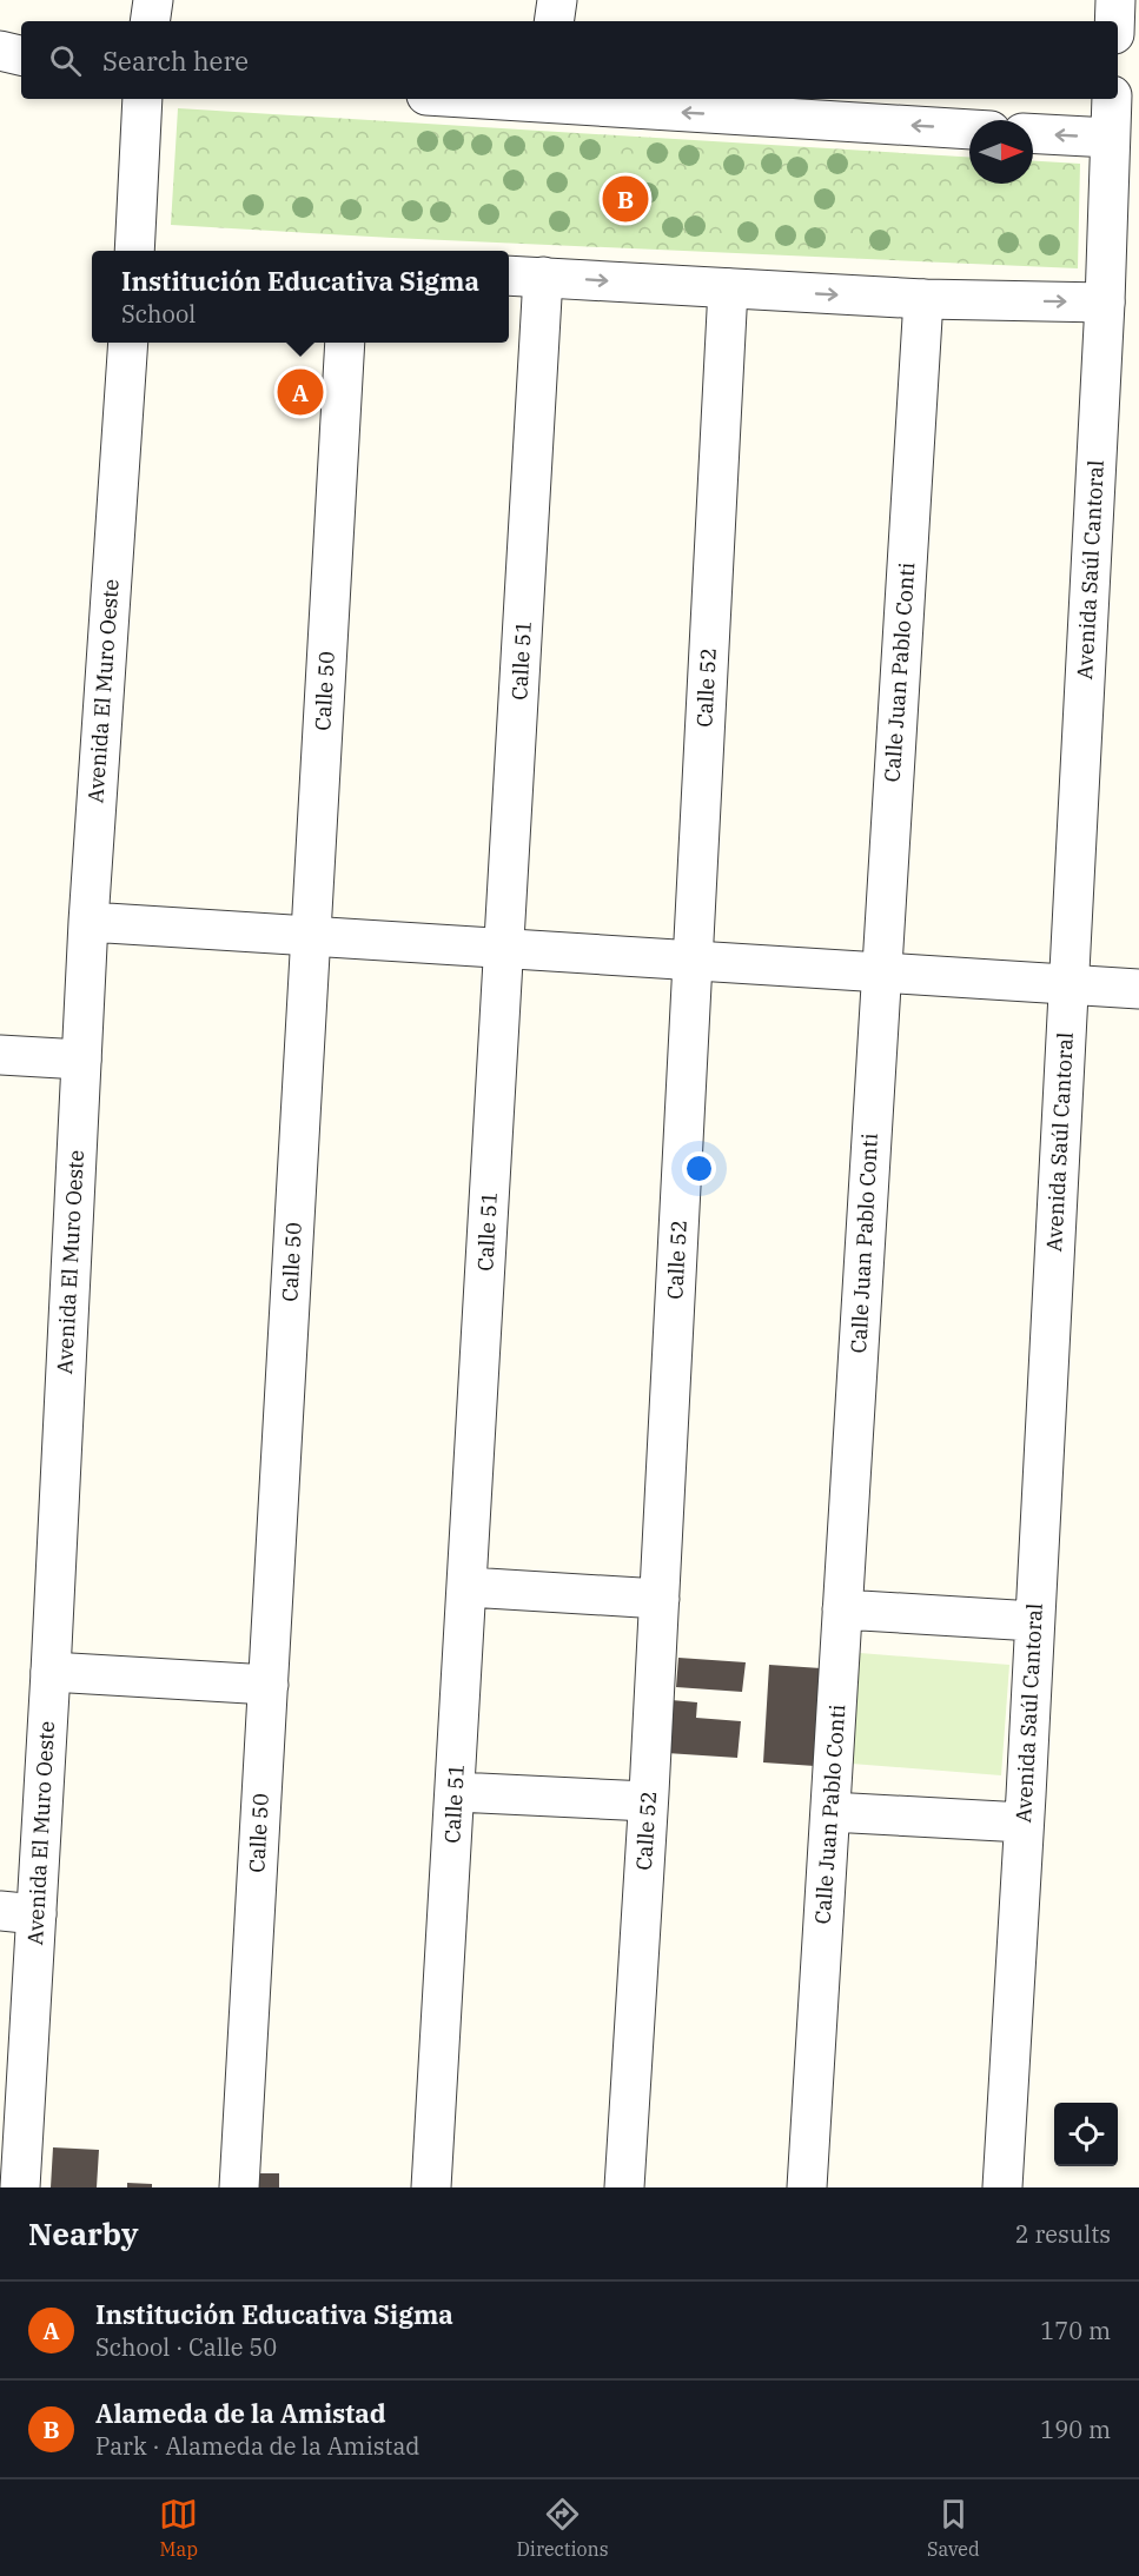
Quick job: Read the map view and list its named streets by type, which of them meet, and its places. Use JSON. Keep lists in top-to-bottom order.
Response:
{
  "streets": {
    "street": [
      "Avenida Saúl Cantoral",
      "Calle 51",
      "Calle Juan Pablo Conti",
      "Calle 52",
      "Avenida El Muro Oeste",
      "Calle 50"
    ]
  },
  "north": "right",
  "page": {
    "search": "Search here",
    "pins": ["B", "A"],
    "popup": ["Institución Educativa Sigma", "School"],
    "heading": ["Nearby", "2 results"],
    "list": [
      {
        "mark": "A",
        "name": "Institución Educativa Sigma",
        "note": "School · Calle 50",
        "value": "170 m"
      },
      {
        "mark": "B",
        "name": "Alameda de la Amistad",
        "note": "Park · Alameda de la Amistad",
        "value": "190 m"
      }
    ],
    "nav": ["Map", "Directions", "Saved"]
  }
}
